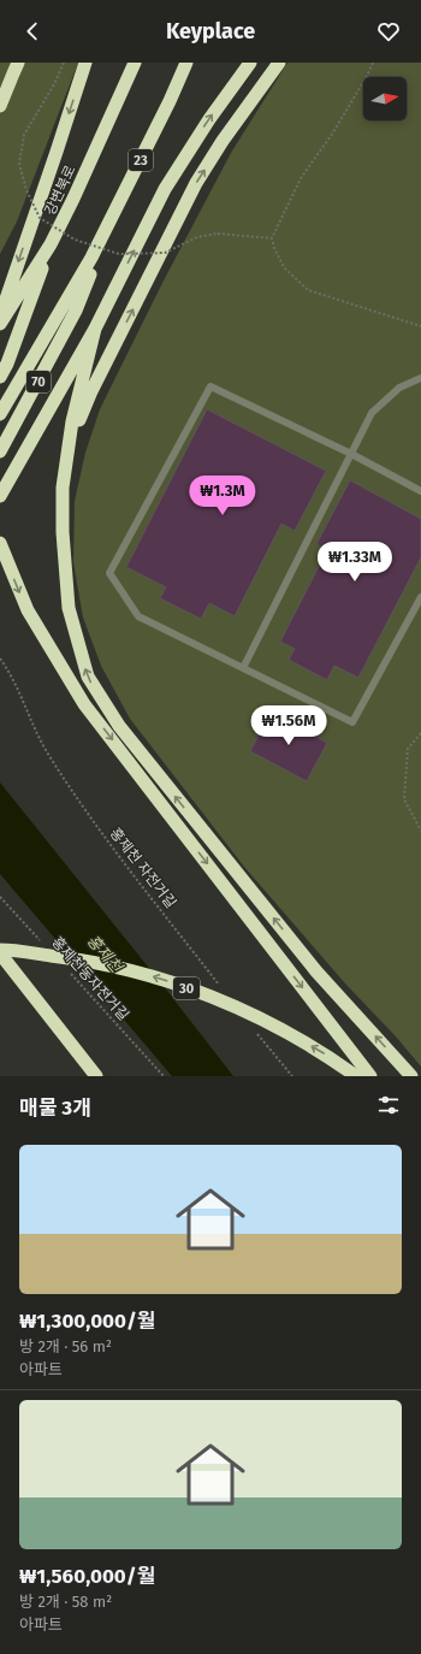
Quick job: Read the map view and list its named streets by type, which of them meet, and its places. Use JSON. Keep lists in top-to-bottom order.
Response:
{
  "streets": {
    "highway": [
      "23",
      "강변북로",
      "70",
      "30"
    ],
    "path": ["홍제천 자전거길", "홍제천동자전거길"]
  },
  "crossings": [
    ["23", "70"]
  ],
  "water": ["홍제천"],
  "north": "right",
  "page": {
    "header": "Keyplace",
    "price": ["₩1.3M", "₩1.33M", "₩1.56M"],
    "heading": "매물 3개",
    "list": [
      {
        "name": "₩1,300,000/월",
        "note": "방 2개 · 56 m² · 아파트"
      },
      {
        "name": "₩1,560,000/월",
        "note": "방 2개 · 58 m² · 아파트"
      }
    ]
  }
}
